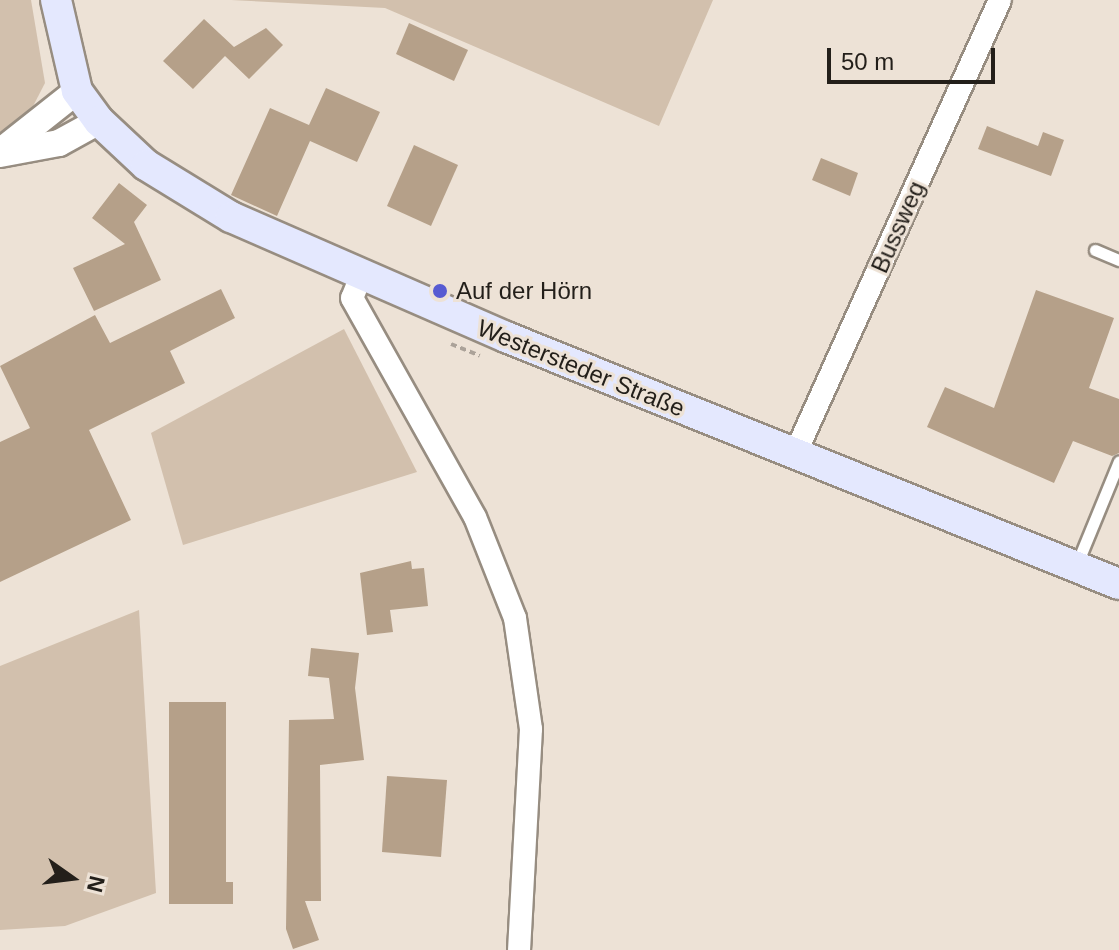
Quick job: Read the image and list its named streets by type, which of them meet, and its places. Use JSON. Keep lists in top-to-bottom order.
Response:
{
  "streets": {
    "main road": ["Westersteder Straße"],
    "street": ["Bussweg"]
  },
  "crossings": [
    ["Bussweg", "Westersteder Straße"]
  ],
  "places": ["Auf der Hörn"],
  "scale_bar": "50 m",
  "north": "right"
}
